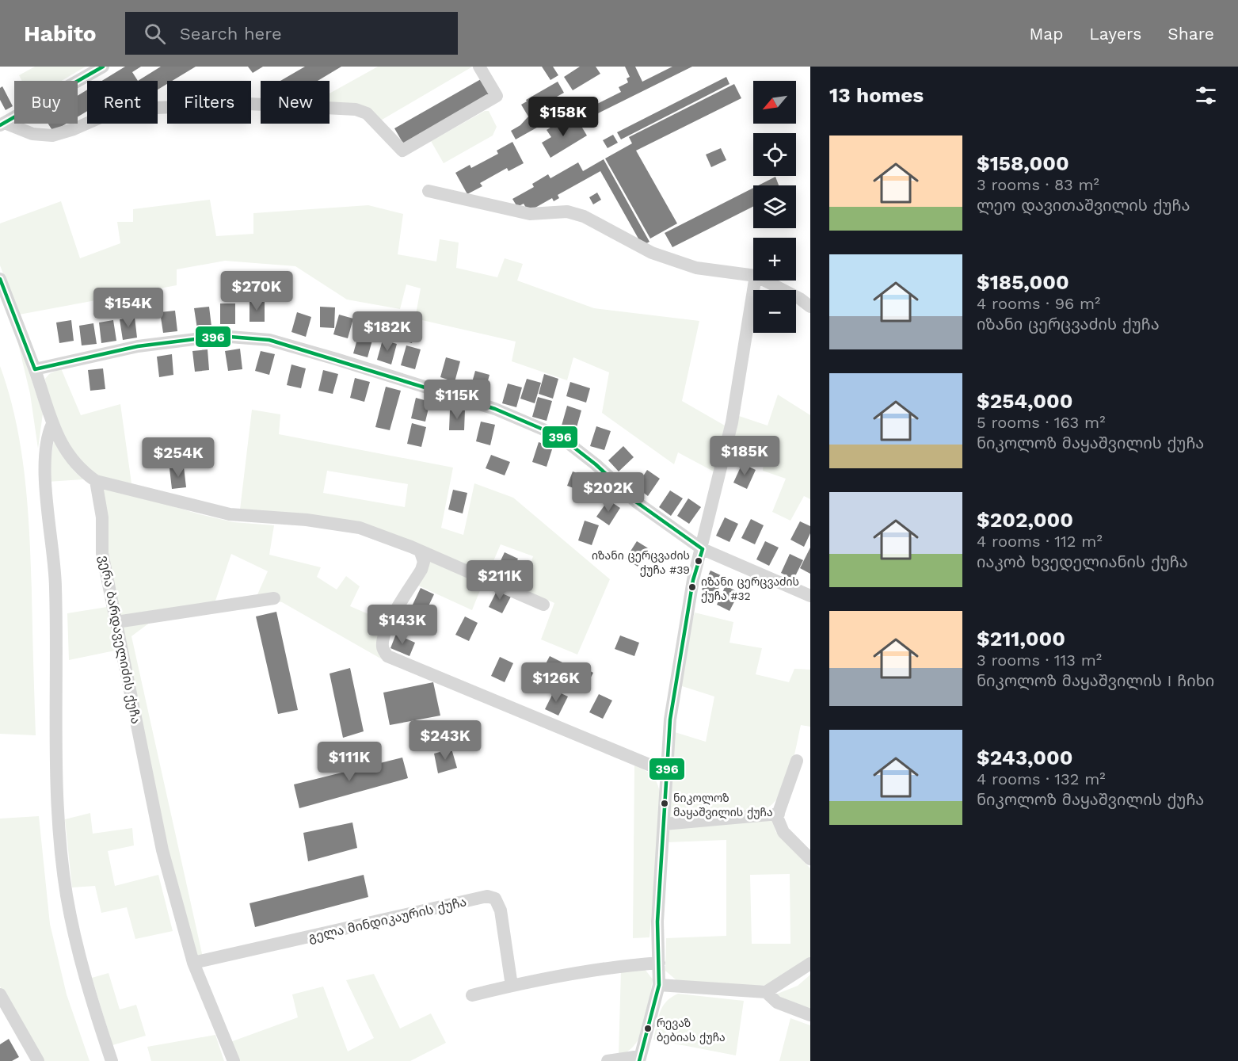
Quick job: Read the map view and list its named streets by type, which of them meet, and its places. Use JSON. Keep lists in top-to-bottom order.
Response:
{
  "streets": {
    "street": ["ვერა ბარდაველიძის ქუჩა", "გელა მინდიკაურის ქუჩა"]
  },
  "crossings": [
    ["ვერა ბარდაველიძის ქუჩა", "გელა მინდიკაურის ქუჩა"]
  ],
  "places": [
    "იზანი ცერცვაძის ქუჩა #39",
    "იზანი ცერცვაძის ქუჩა #32",
    "ნიკოლოზ მაყაშვილის ქუჩა",
    "რევაზ ბებიას ქუჩა"
  ],
  "lines": ["transit line 396"],
  "north": "bottom left",
  "page": {
    "header": "Habito",
    "search": "Search here",
    "nav": ["Map", "Layers", "Share"],
    "heading": "13 homes",
    "map_buttons": ["+", "−"],
    "chip": [
      "Buy",
      "Rent",
      "Filters",
      "New"
    ],
    "price": [
      "$158K",
      "$270K",
      "$154K",
      "$182K",
      "$115K",
      "$185K",
      "$254K",
      "$202K",
      "$211K",
      "$143K",
      "$126K",
      "$243K",
      "$111K"
    ],
    "list": [
      {
        "name": "$158,000",
        "note": "3 rooms · 83 m² · ლეო დავითაშვილის ქუჩა"
      },
      {
        "name": "$185,000",
        "note": "4 rooms · 96 m² · იზანი ცერცვაძის ქუჩა"
      },
      {
        "name": "$254,000",
        "note": "5 rooms · 163 m² · ნიკოლოზ მაყაშვილის ქუჩა"
      },
      {
        "name": "$202,000",
        "note": "4 rooms · 112 m² · იაკობ ხვედელიანის ქუჩა"
      },
      {
        "name": "$211,000",
        "note": "3 rooms · 113 m² · ნიკოლოზ მაყაშვილის I ჩიხი"
      },
      {
        "name": "$243,000",
        "note": "4 rooms · 132 m² · ნიკოლოზ მაყაშვილის ქუჩა"
      }
    ]
  }
}
